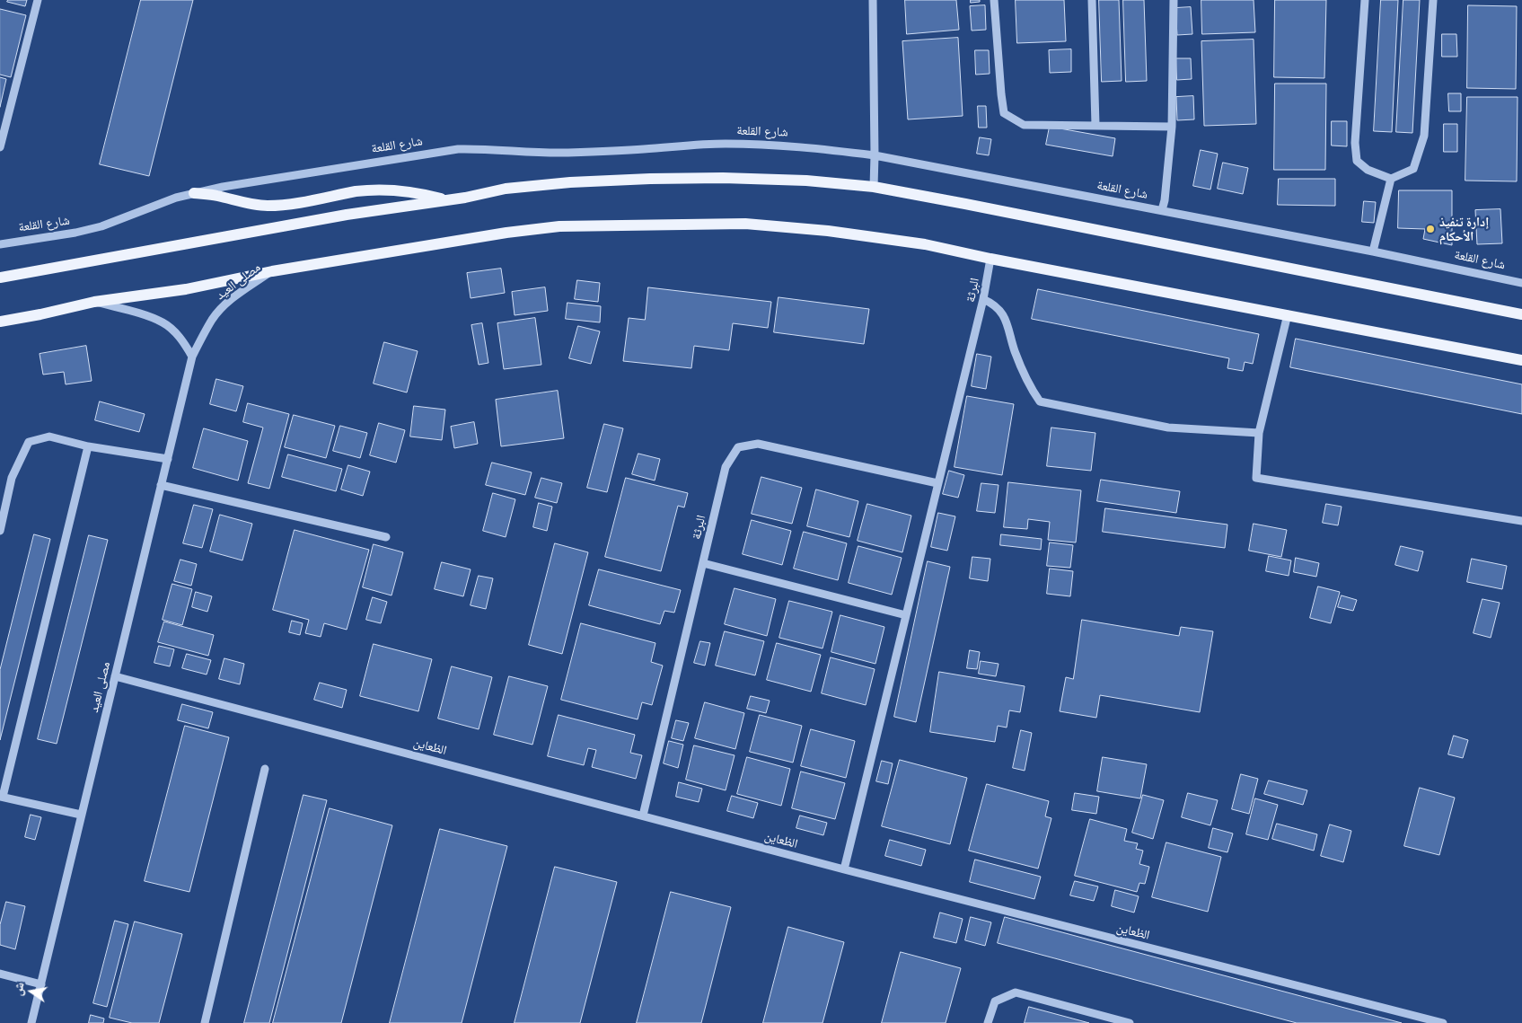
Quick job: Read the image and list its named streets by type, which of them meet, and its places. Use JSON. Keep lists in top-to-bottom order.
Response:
{
  "streets": {
    "street": [
      "شارع القلعة",
      "مصلى العيد",
      "البرثة",
      "الظعاين"
    ]
  },
  "crossings": [
    ["مصلى العيد", "الظعاين"],
    ["البرثة", "الظعاين"]
  ],
  "places": ["إدارة تنفيذ الأحكام"],
  "north": "left"
}
